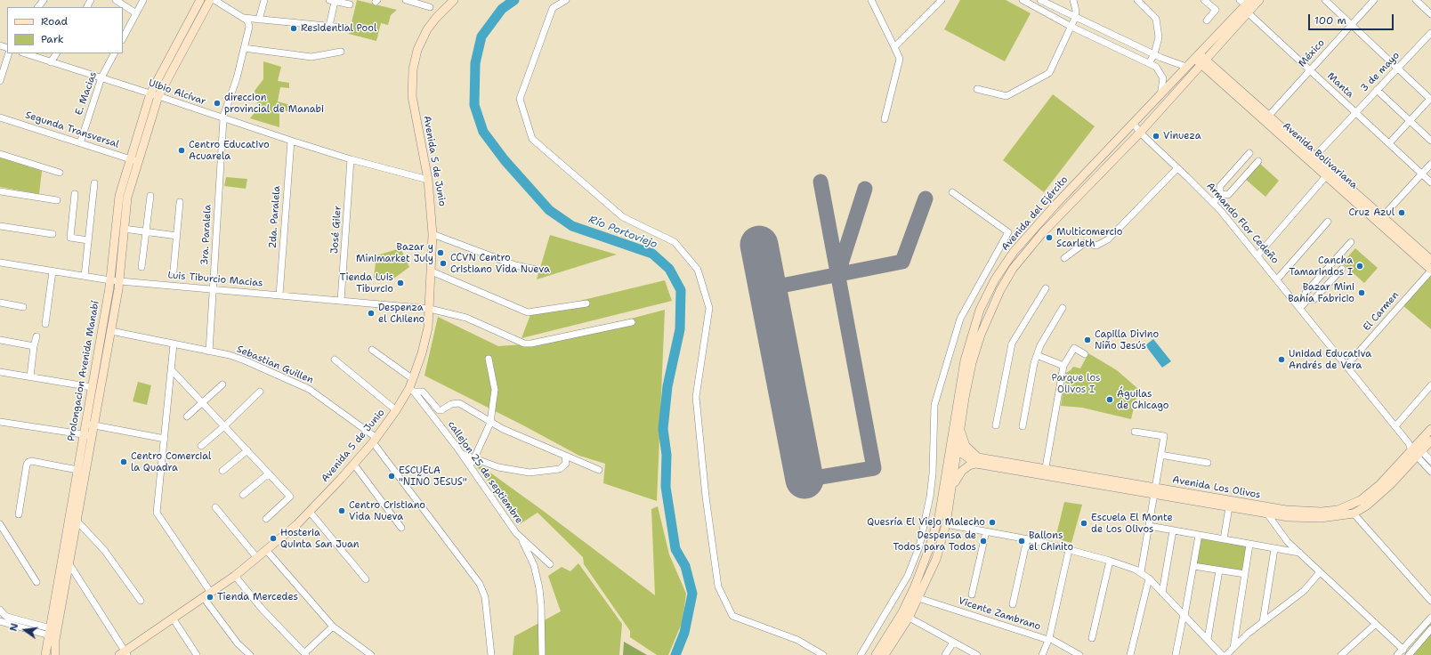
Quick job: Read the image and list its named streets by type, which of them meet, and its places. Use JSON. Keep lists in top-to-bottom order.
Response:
{
  "streets": {
    "main road": [
      "Avenida Bolivariana",
      "Avenida 5 de Junio",
      "Avenida del Ejército",
      "Prolongacion Avenida Manabí",
      "Avenida Los Olivos"
    ],
    "street": [
      "México",
      "3 de mayo",
      "Manta",
      "Ulbio Alcívar",
      "E. Macias",
      "Segunda Transversal",
      "2da. Paralela",
      "Armando Flor Cedeño",
      "José Giler",
      "3ra. Paralela",
      "Luis Tiburcio Macias",
      "El Carmen",
      "Sebastian Guillen",
      "callejon 25 de septiembre",
      "Vicente Zambrano"
    ]
  },
  "crossings": [
    ["México", "Manta"],
    ["México", "Avenida Bolivariana"],
    ["3 de mayo", "Manta"],
    ["3 de mayo", "Avenida Bolivariana"],
    ["Manta", "Avenida del Ejército"],
    ["Ulbio Alcívar", "E. Macias"],
    ["Ulbio Alcívar", "Avenida 5 de Junio"],
    ["Ulbio Alcívar", "2da. Paralela"],
    ["Ulbio Alcívar", "José Giler"],
    ["Ulbio Alcívar", "3ra. Paralela"],
    ["Ulbio Alcívar", "Prolongacion Avenida Manabí"],
    ["E. Macias", "Segunda Transversal"],
    ["Segunda Transversal", "Prolongacion Avenida Manabí"],
    ["Avenida Bolivariana", "Avenida del Ejército"],
    ["Avenida Bolivariana", "El Carmen"],
    ["Avenida 5 de Junio", "Luis Tiburcio Macias"],
    ["Avenida 5 de Junio", "Sebastian Guillen"],
    ["Avenida 5 de Junio", "callejon 25 de septiembre"],
    ["Avenida del Ejército", "Armando Flor Cedeño"],
    ["Avenida del Ejército", "Avenida Los Olivos"],
    ["Avenida del Ejército", "Vicente Zambrano"],
    ["2da. Paralela", "Luis Tiburcio Macias"],
    ["Armando Flor Cedeño", "El Carmen"],
    ["Armando Flor Cedeño", "Avenida Los Olivos"],
    ["José Giler", "Luis Tiburcio Macias"],
    ["3ra. Paralela", "Luis Tiburcio Macias"],
    ["3ra. Paralela", "Sebastian Guillen"],
    ["Luis Tiburcio Macias", "Prolongacion Avenida Manabí"],
    ["Sebastian Guillen", "Prolongacion Avenida Manabí"]
  ],
  "water": ["Río Portoviejo"],
  "parks": ["Parque los Olivos I"],
  "places": [
    "Residential Pool",
    "direccion provincial de Manabi",
    "Vinueza",
    "Centro Educativo Acuarela",
    "Cruz Azul",
    "Multicomercio Scarleth",
    "Bazar y Minimarket July",
    "CCVN Centro Cristiano Vida Nueva",
    "Cancha Tamarindos I",
    "Tienda Luis Tiburcio",
    "Bazar Mini Bahía Fabricio",
    "Despenza el Chileno",
    "Capilla Divino Niño Jesús",
    "Unidad Educativa Andrés de Vera",
    "Águilas de Chicago",
    "Centro Comercial la Quadra",
    "ESCUELA \"NIÑO JESUS\"",
    "Centro Cristiano Vida Nueva",
    "Quesría El Viejo Malecho",
    "Escuela El Monte de Los Olivos",
    "Hosteria Quinta San Juan",
    "Despensa de Todos para Todos",
    "Ballons el Chinito",
    "Tienda Mercedes"
  ],
  "legend": ["Road", "Park"],
  "scale_bar": "100 m",
  "north": "left"
}
